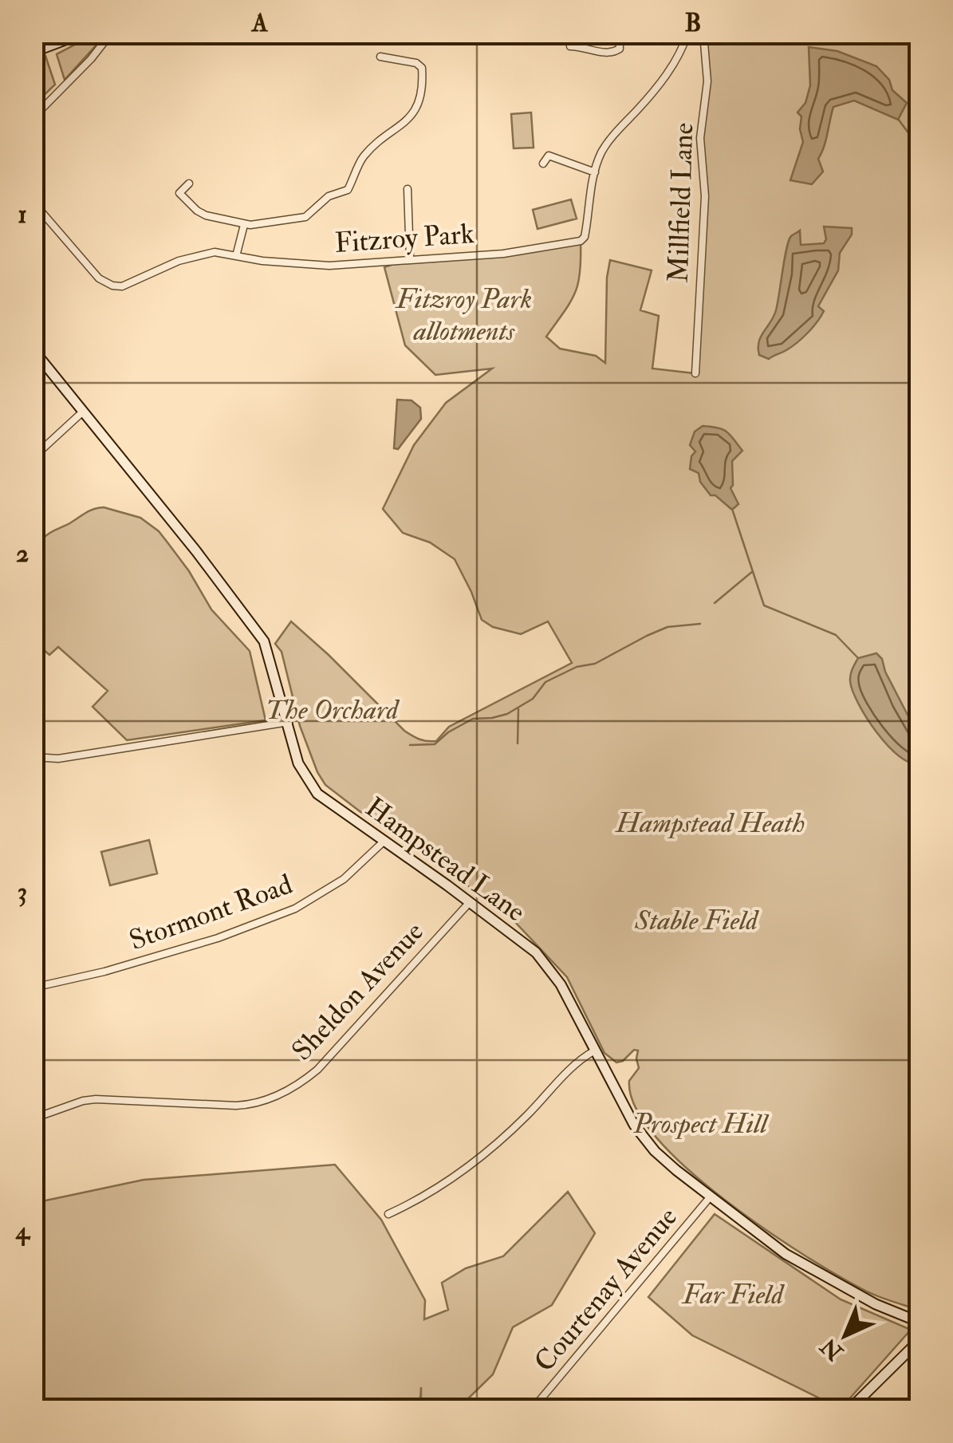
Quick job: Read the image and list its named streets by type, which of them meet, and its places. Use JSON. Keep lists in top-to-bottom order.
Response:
{
  "streets": {
    "main road": ["Hampstead Lane"],
    "street": [
      "Millfield Lane",
      "Fitzroy Park",
      "Stormont Road",
      "Sheldon Avenue",
      "Courtenay Avenue"
    ]
  },
  "crossings": [
    ["Hampstead Lane", "Stormont Road"],
    ["Hampstead Lane", "Sheldon Avenue"],
    ["Hampstead Lane", "Courtenay Avenue"]
  ],
  "parks": [
    "Fitzroy Park allotments",
    "The Orchard",
    "Hampstead Heath",
    "Stable Field",
    "Prospect Hill",
    "Far Field"
  ],
  "north": "bottom left",
  "grid": {
    "columns": ["A", "B"],
    "rows": [
      "1",
      "2",
      "3",
      "4"
    ]
  }
}
